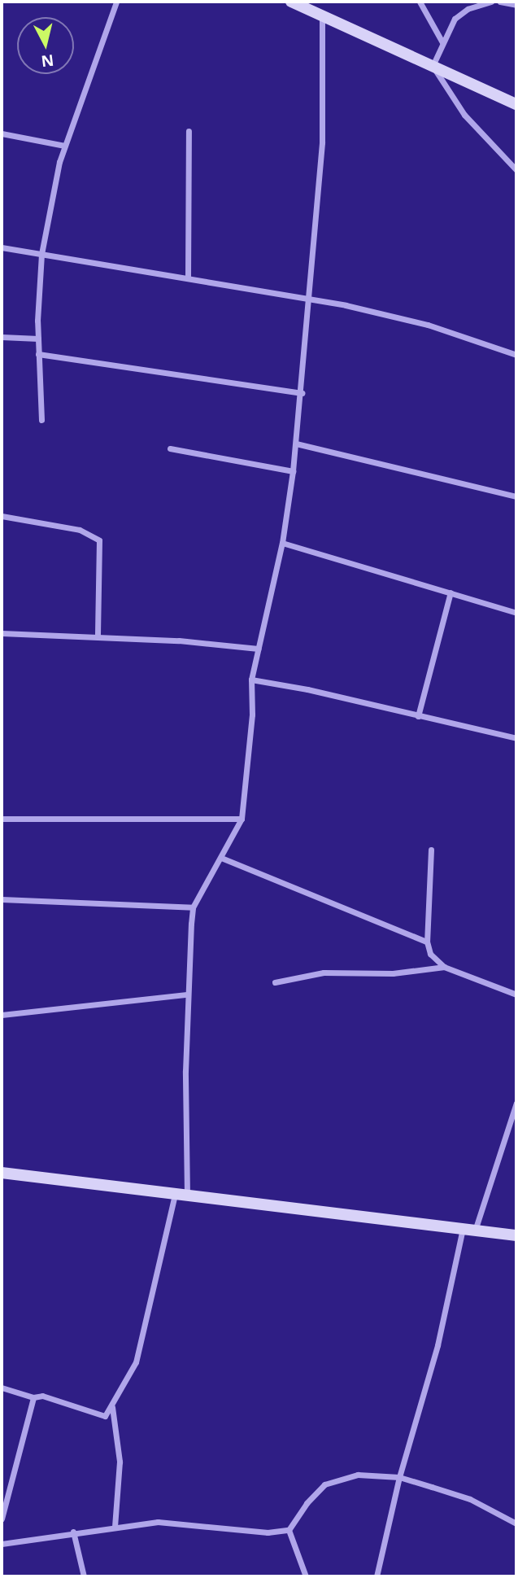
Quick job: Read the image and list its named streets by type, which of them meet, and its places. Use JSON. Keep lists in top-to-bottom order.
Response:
{
  "north": "bottom"
}
